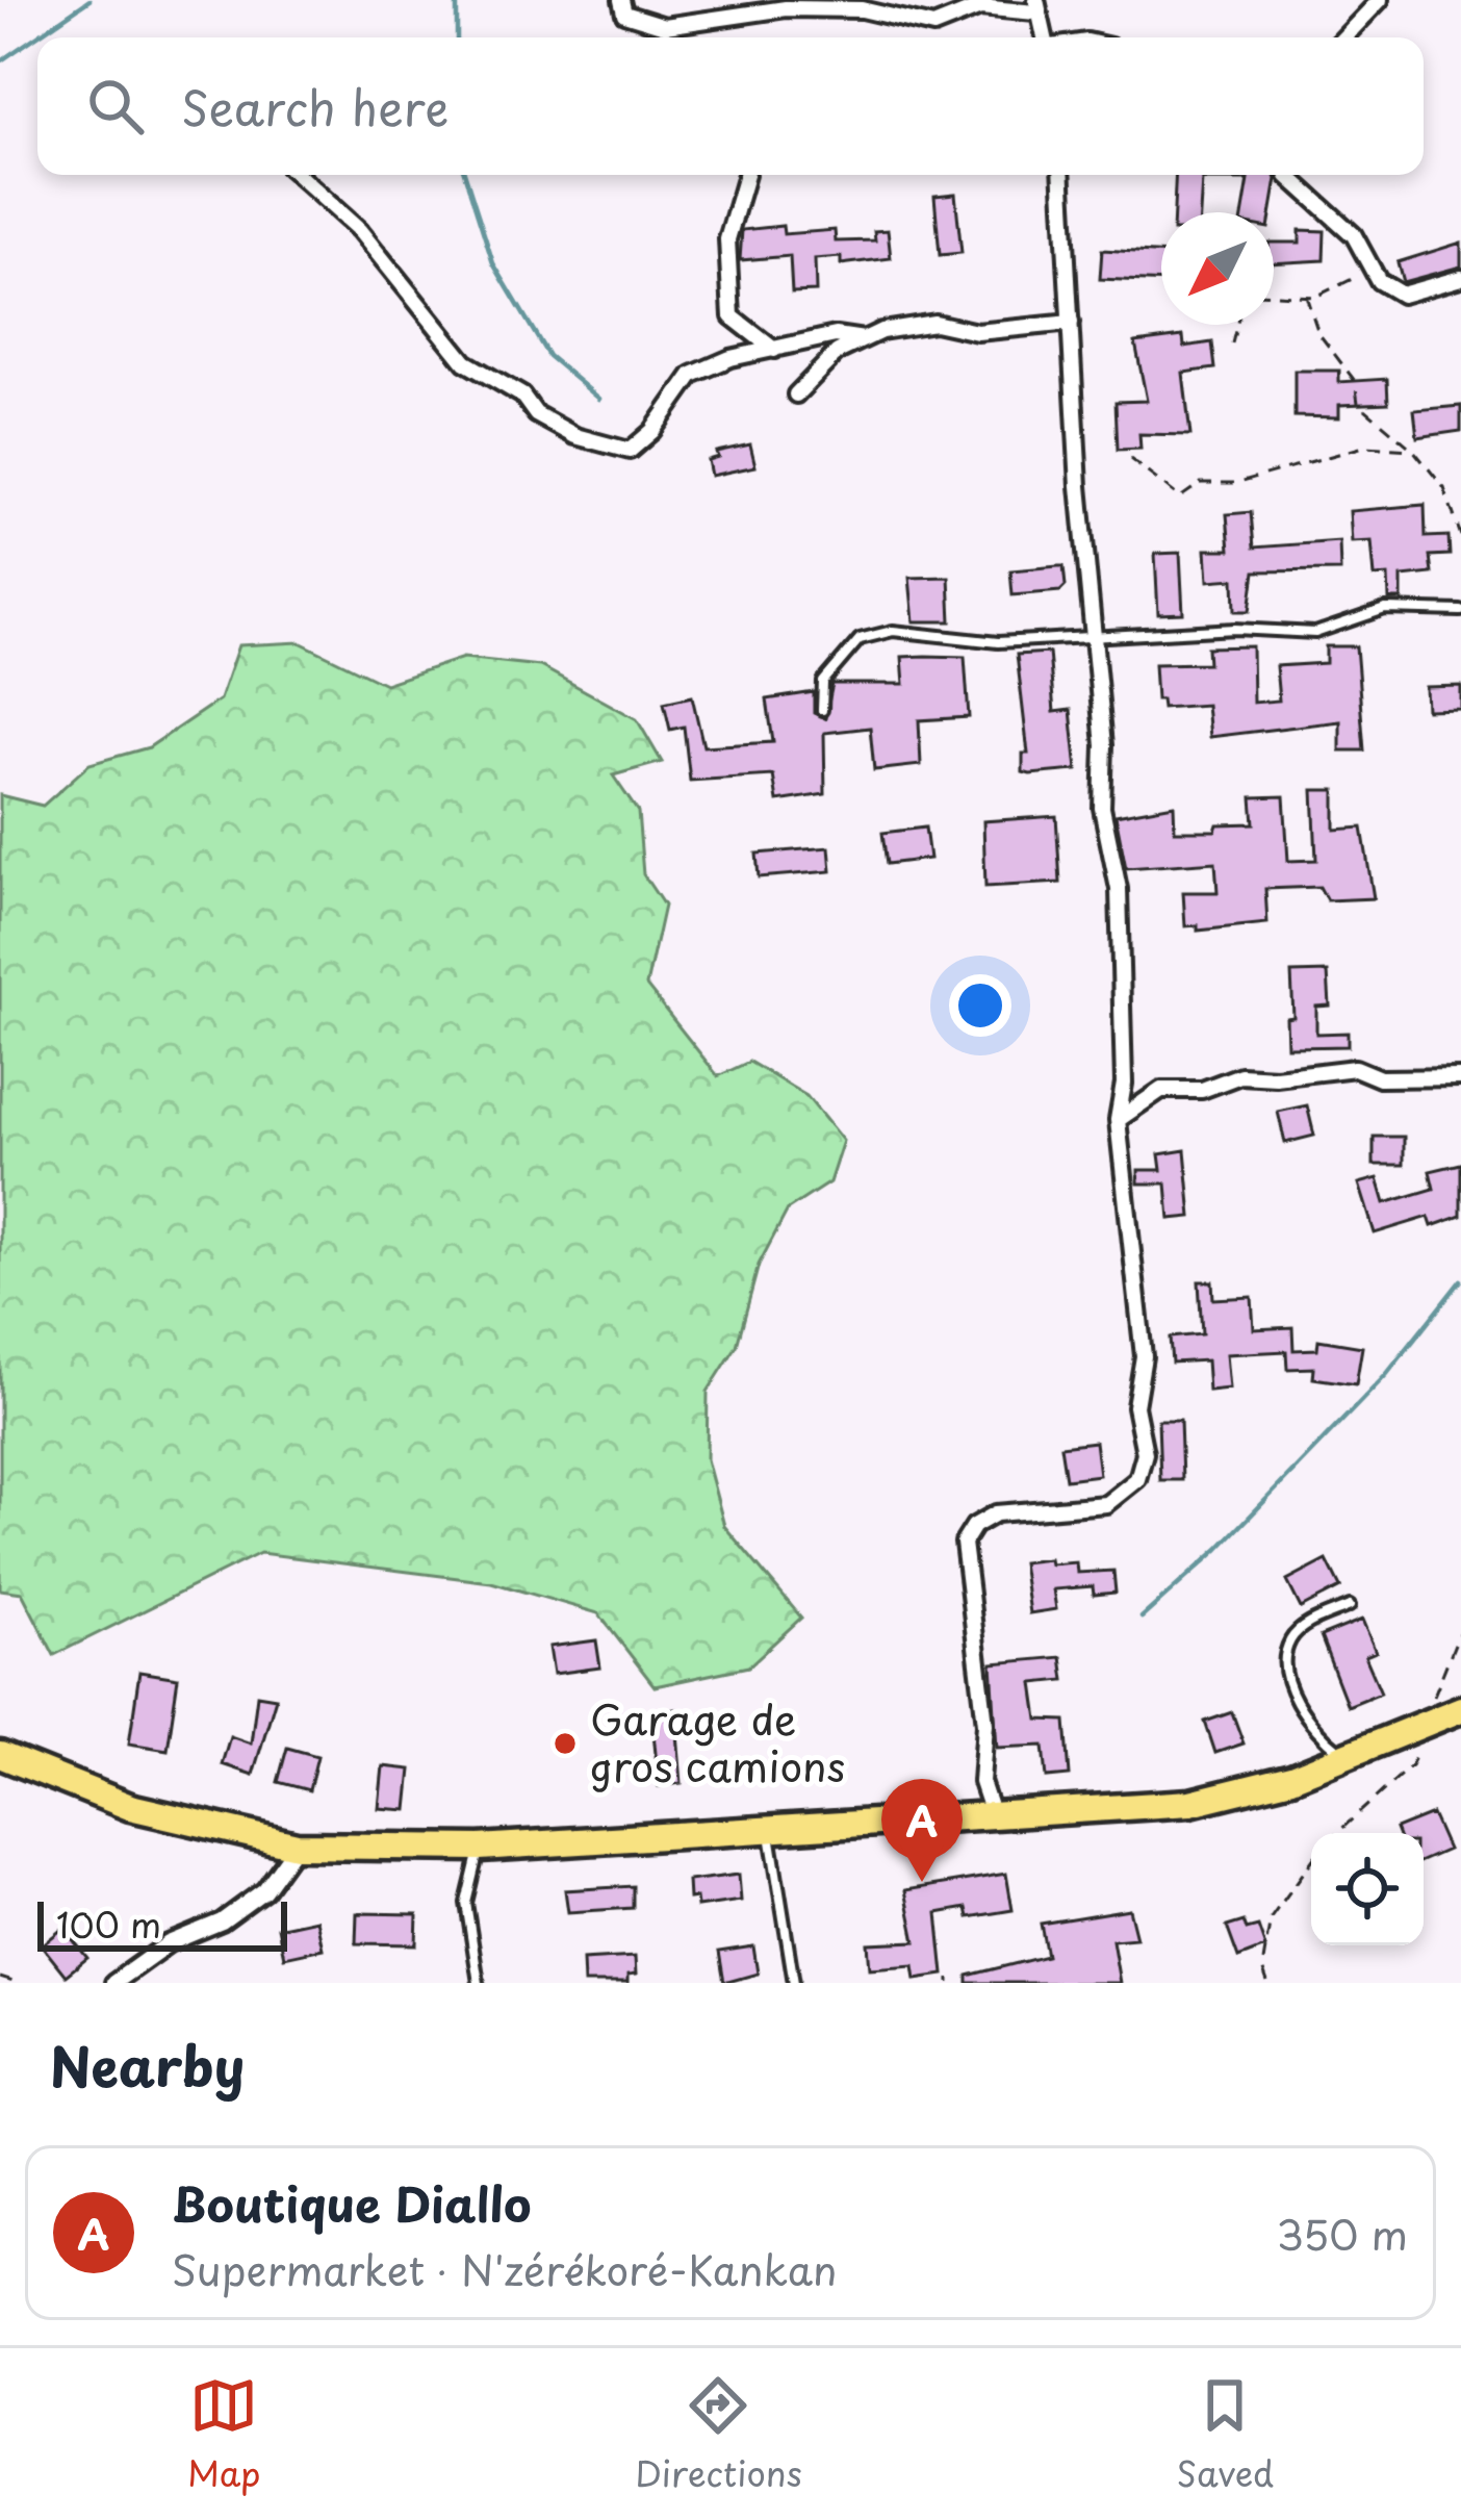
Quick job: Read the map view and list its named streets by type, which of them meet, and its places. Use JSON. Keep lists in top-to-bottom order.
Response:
{
  "places": ["Garage de gros camions"],
  "scale_bar": "100 m",
  "north": "bottom left",
  "page": {
    "search": "Search here",
    "pins": "A",
    "scale": "100 m",
    "heading": "Nearby",
    "list": [
      {
        "mark": "A",
        "name": "Boutique Diallo",
        "note": "Supermarket · N'zérékoré-Kankan",
        "value": "350 m"
      }
    ],
    "nav": ["Map", "Directions", "Saved"]
  }
}
